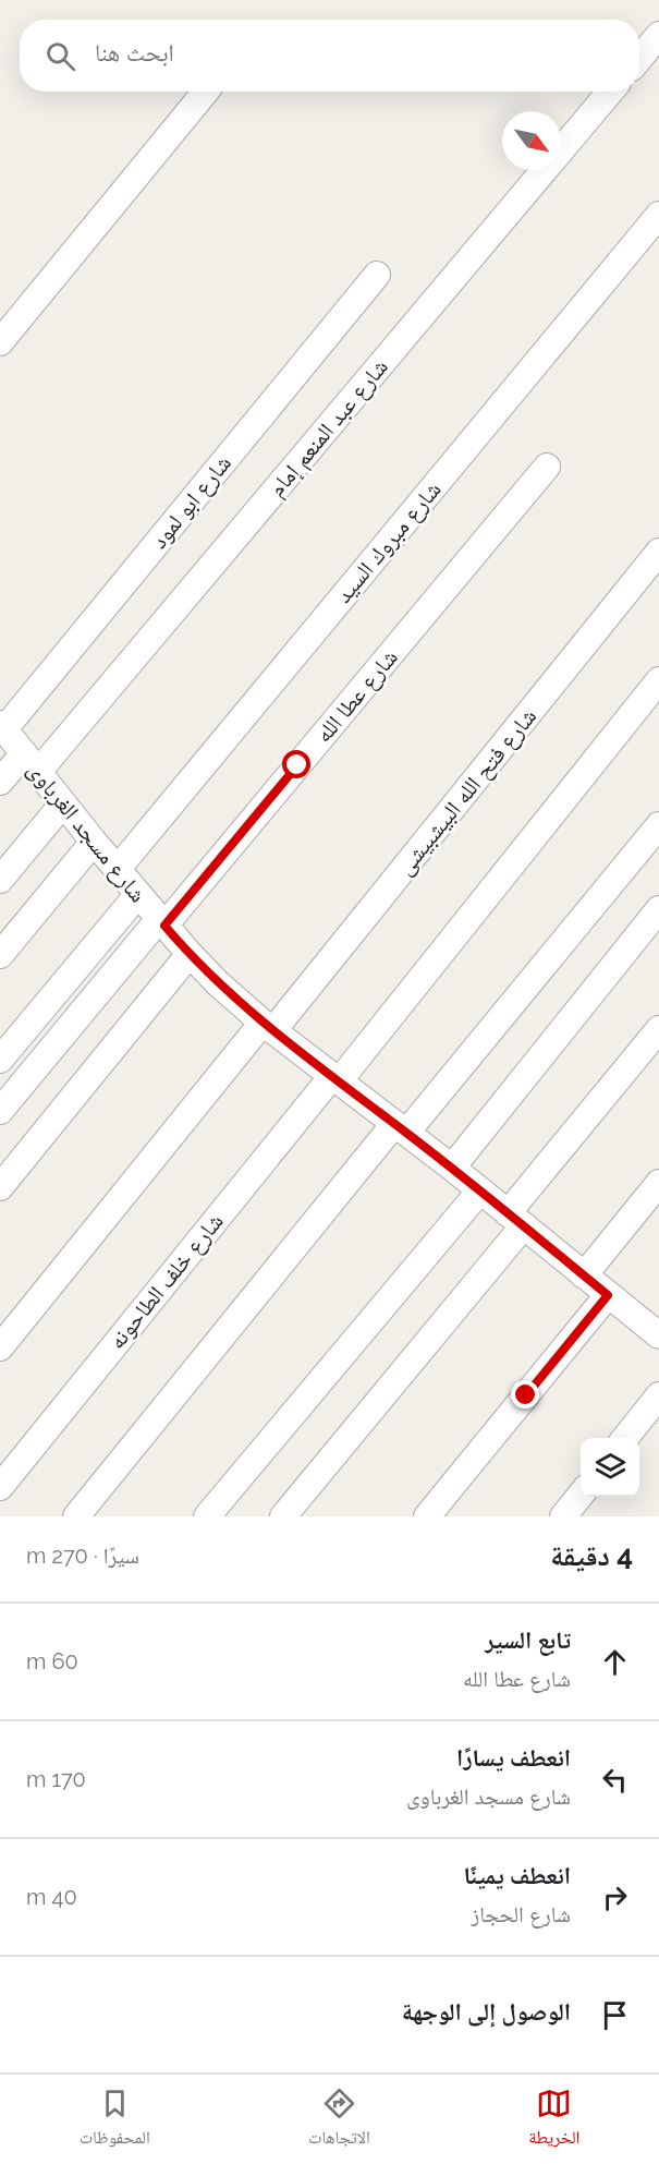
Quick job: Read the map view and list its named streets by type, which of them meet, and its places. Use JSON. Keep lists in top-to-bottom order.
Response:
{
  "streets": {
    "street": [
      "شارع عبد المنعم إمام",
      "شارع ابو لمود",
      "شارع مبروك السيد",
      "شارع عطا الله",
      "شارع فتح الله البيشبيشى",
      "شارع مسجد الغرباوى",
      "شارع خلف الطاحونه"
    ]
  },
  "crossings": [
    ["شارع عبد المنعم إمام", "شارع مسجد الغرباوى"],
    ["شارع ابو لمود", "شارع مسجد الغرباوى"],
    ["شارع مبروك السيد", "شارع مسجد الغرباوى"],
    ["شارع عطا الله", "شارع مسجد الغرباوى"],
    ["شارع فتح الله البيشبيشى", "شارع مسجد الغرباوى"],
    ["شارع مسجد الغرباوى", "شارع خلف الطاحونه"]
  ],
  "north": "bottom right",
  "page": {
    "search": "ابحث هنا",
    "heading": ["4 دقيقة", "سيرًا · 270 m"],
    "list": [
      ["تابع السير", "شارع عطا الله", "60 m"],
      ["انعطف يسارًا", "شارع مسجد الغرباوى", "170 m"],
      ["انعطف يمينًا", "شارع الحجاز", "40 m"],
      "الوصول إلى الوجهة"
    ],
    "nav": ["الخريطة", "الاتجاهات", "المحفوظات"]
  }
}
